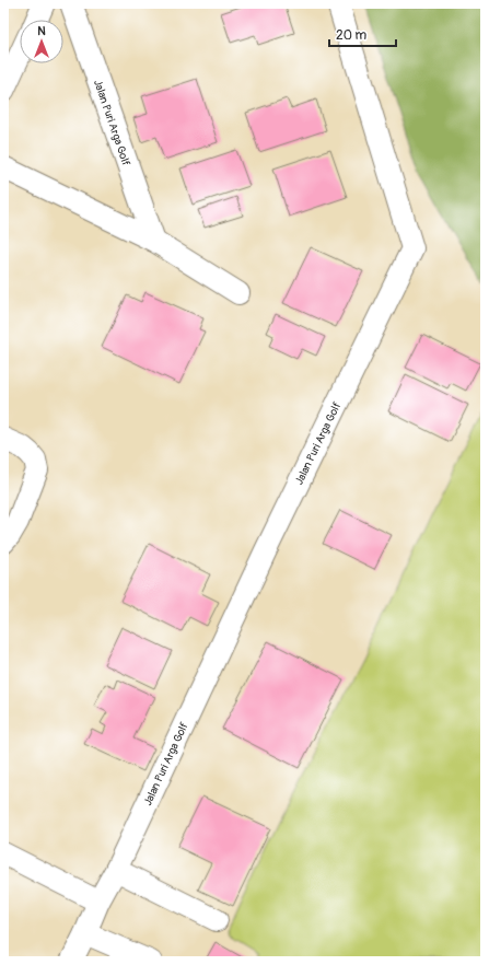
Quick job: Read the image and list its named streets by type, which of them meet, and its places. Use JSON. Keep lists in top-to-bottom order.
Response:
{
  "streets": {
    "street": ["Jalan Puri Arga Golf"]
  },
  "scale_bar": "20 m",
  "north": "top"
}
